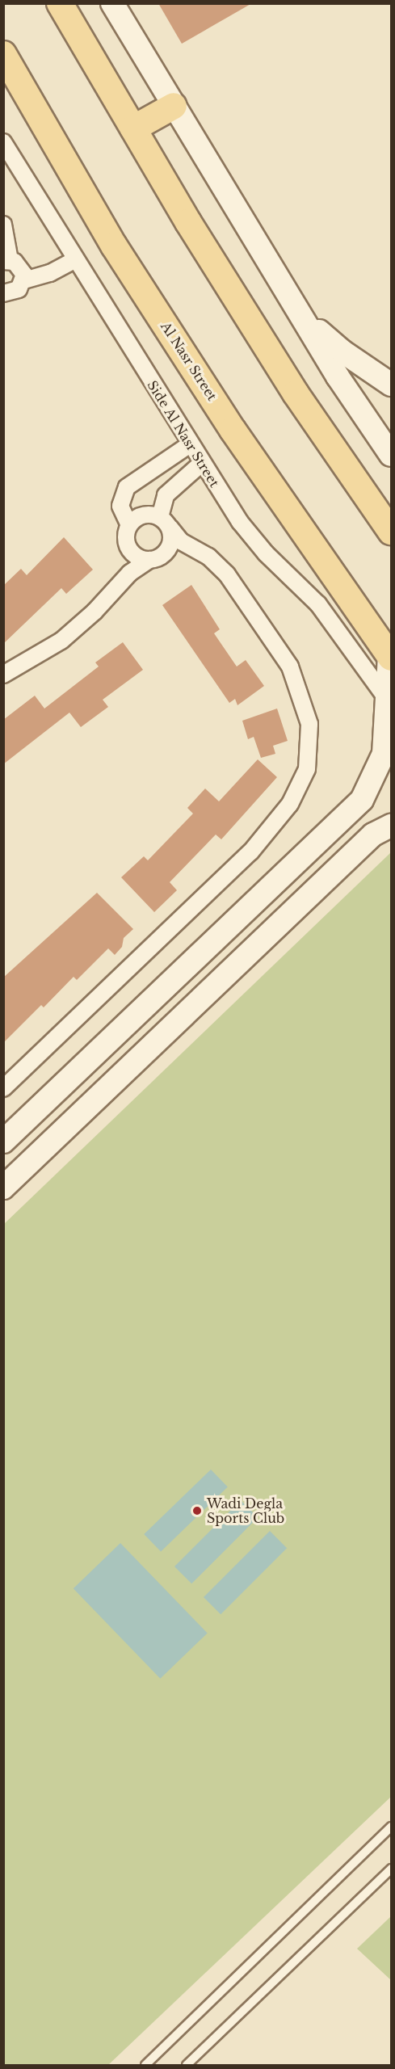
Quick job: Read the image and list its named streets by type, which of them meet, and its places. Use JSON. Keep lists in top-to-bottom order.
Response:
{
  "streets": {
    "main road": ["Al Nasr Street"],
    "street": ["Side Al Nasr Street"]
  },
  "places": ["Wadi Degla Sports Club"]
}
